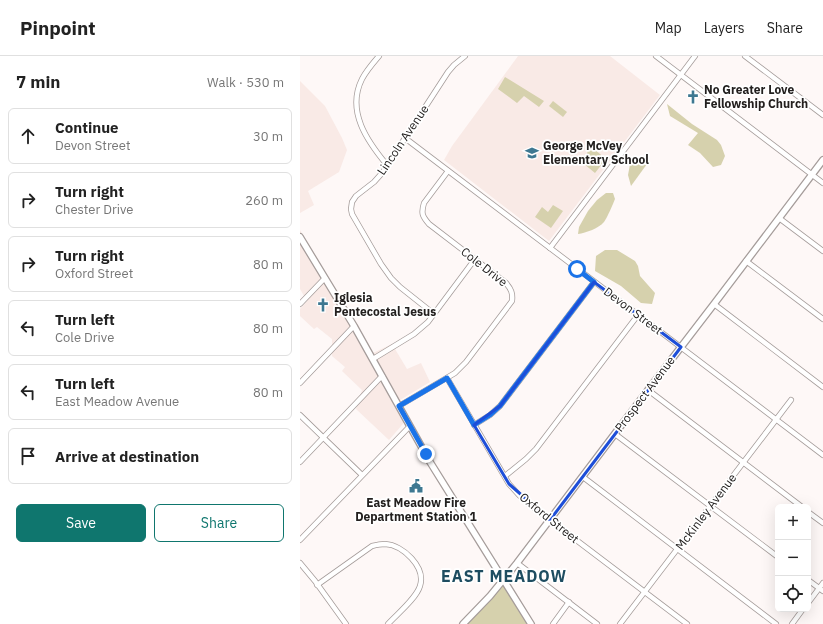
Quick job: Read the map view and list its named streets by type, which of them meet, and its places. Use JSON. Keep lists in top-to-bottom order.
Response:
{
  "streets": {
    "street": [
      "Lincoln Avenue",
      "Cole Drive",
      "Devon Street",
      "Prospect Avenue",
      "McKinley Avenue",
      "Oxford Street"
    ]
  },
  "crossings": [
    ["Lincoln Avenue", "Devon Street"],
    ["Cole Drive", "Devon Street"],
    ["Cole Drive", "Oxford Street"],
    ["Devon Street", "Prospect Avenue"],
    ["Devon Street", "McKinley Avenue"],
    ["Prospect Avenue", "Oxford Street"],
    ["McKinley Avenue", "Oxford Street"]
  ],
  "districts": ["EAST MEADOW"],
  "places": {
    "church": ["No Greater Love Fellowship Church", "Iglesia Pentecostal Jesus"],
    "school or university": ["George McVey Elementary School"],
    "public building": ["East Meadow Fire Department Station 1"]
  },
  "page": {
    "header": "Pinpoint",
    "nav": ["Map", "Layers", "Share"],
    "heading": ["7 min", "Walk · 530 m"],
    "list": [
      ["Continue", "Devon Street", "30 m"],
      ["Turn right", "Chester Drive", "260 m"],
      ["Turn right", "Oxford Street", "80 m"],
      ["Turn left", "Cole Drive", "80 m"],
      ["Turn left", "East Meadow Avenue", "80 m"],
      "Arrive at destination"
    ],
    "buttons": ["Save", "Share"],
    "map_buttons": ["+", "−"]
  }
}
